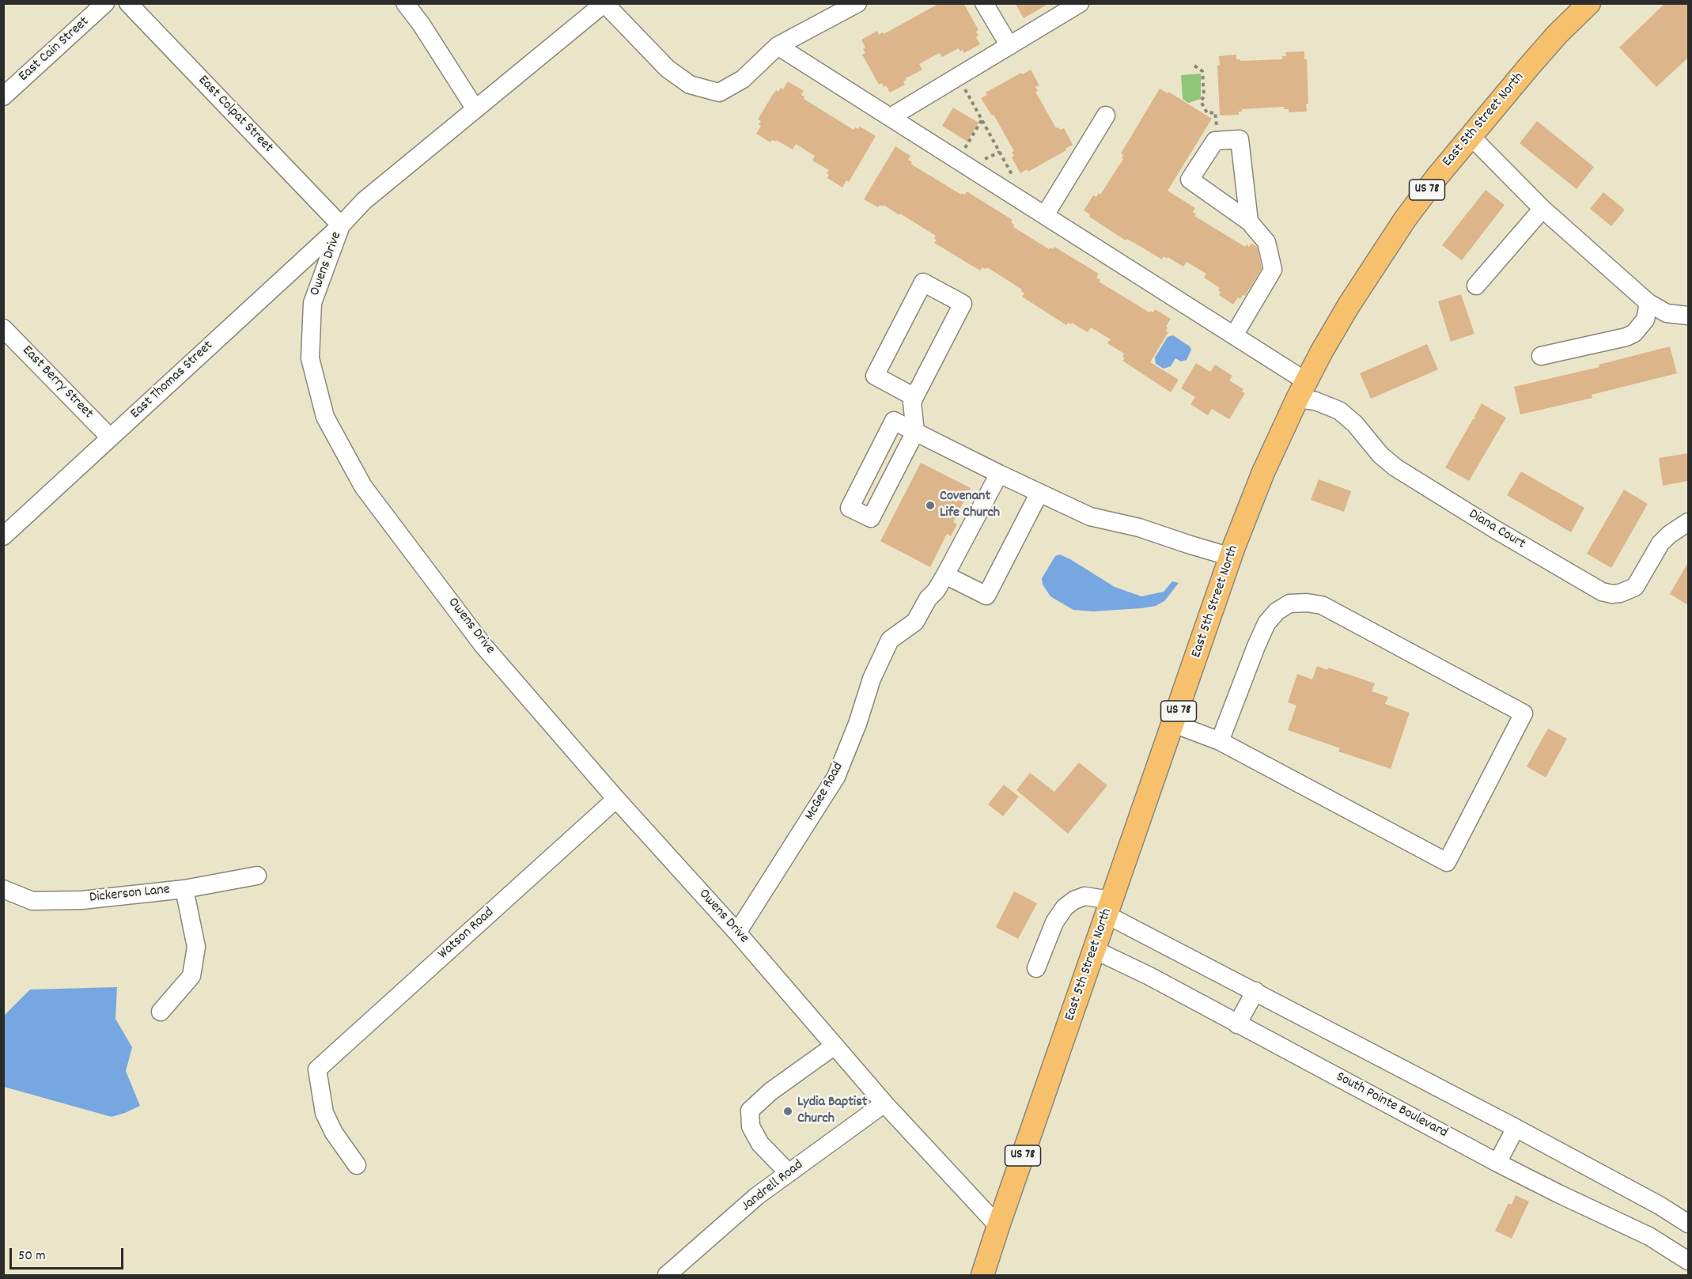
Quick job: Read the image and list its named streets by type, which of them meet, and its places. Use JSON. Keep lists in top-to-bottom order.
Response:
{
  "streets": {
    "main road": ["East 5th Street North", "US 78"],
    "street": [
      "East Cain Street",
      "East Colpat Street",
      "Owens Drive",
      "East Thomas Street",
      "East Berry Street",
      "Diana Court",
      "McGee Road",
      "Dickerson Lane",
      "Watson Road",
      "South Pointe Boulevard",
      "Jandrell Road"
    ]
  },
  "crossings": [
    ["East Colpat Street", "Owens Drive"],
    ["East Colpat Street", "East Thomas Street"],
    ["East 5th Street North", "Owens Drive"],
    ["East 5th Street North", "Diana Court"],
    ["East 5th Street North", "South Pointe Boulevard"],
    ["Owens Drive", "East Thomas Street"],
    ["Owens Drive", "McGee Road"],
    ["Owens Drive", "Watson Road"],
    ["Owens Drive", "Jandrell Road"],
    ["East Thomas Street", "East Berry Street"]
  ],
  "places": ["Covenant Life Church", "Lydia Baptist Church"],
  "scale_bar": "50 m"
}
